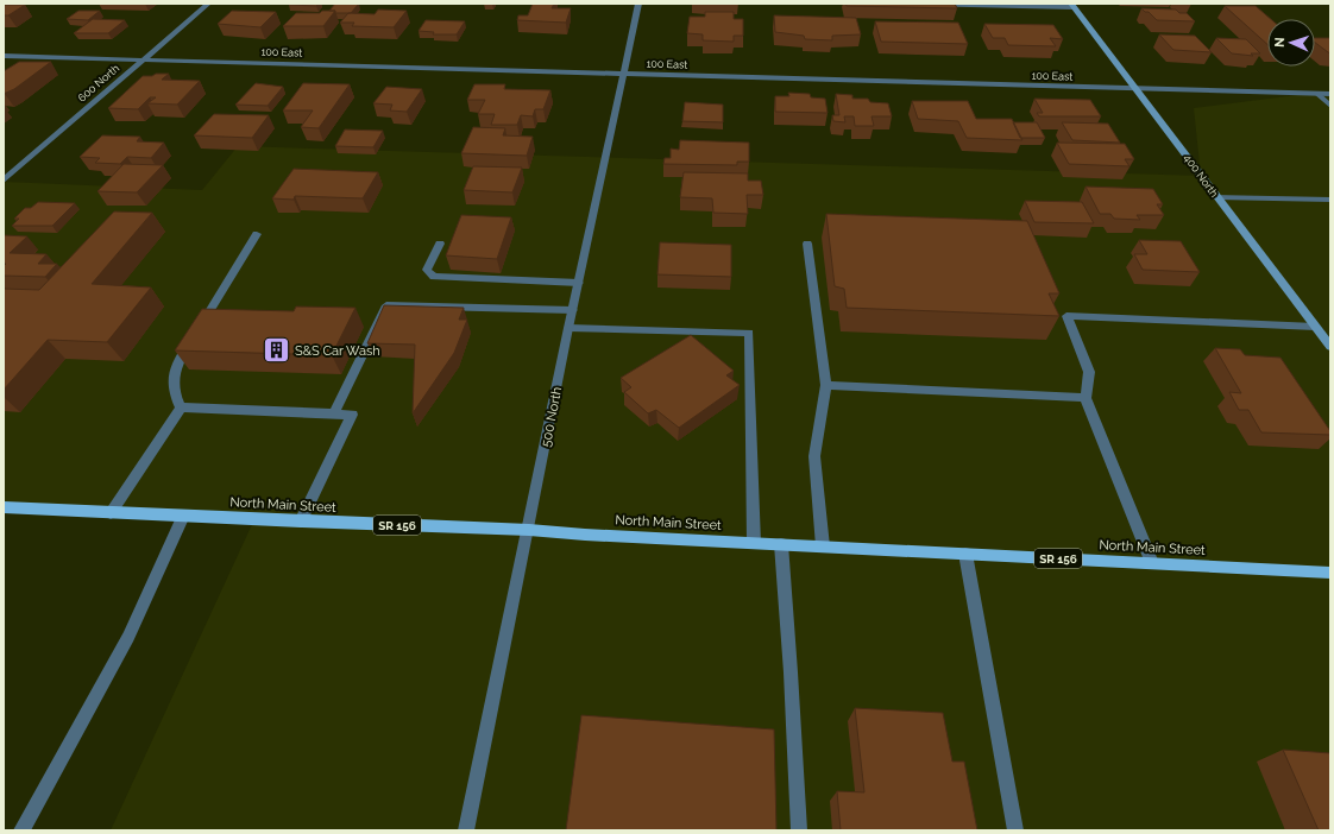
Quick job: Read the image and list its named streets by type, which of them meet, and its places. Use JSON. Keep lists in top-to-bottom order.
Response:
{
  "streets": {
    "main road": ["400 North", "North Main Street", "SR 156"],
    "street": ["100 East", "600 North", "500 North"]
  },
  "crossings": [
    ["100 East", "600 North"],
    ["100 East", "400 North"],
    ["100 East", "500 North"],
    ["500 North", "North Main Street"]
  ],
  "places": {
    "building": ["S&S Car Wash"]
  },
  "north": "left"
}
